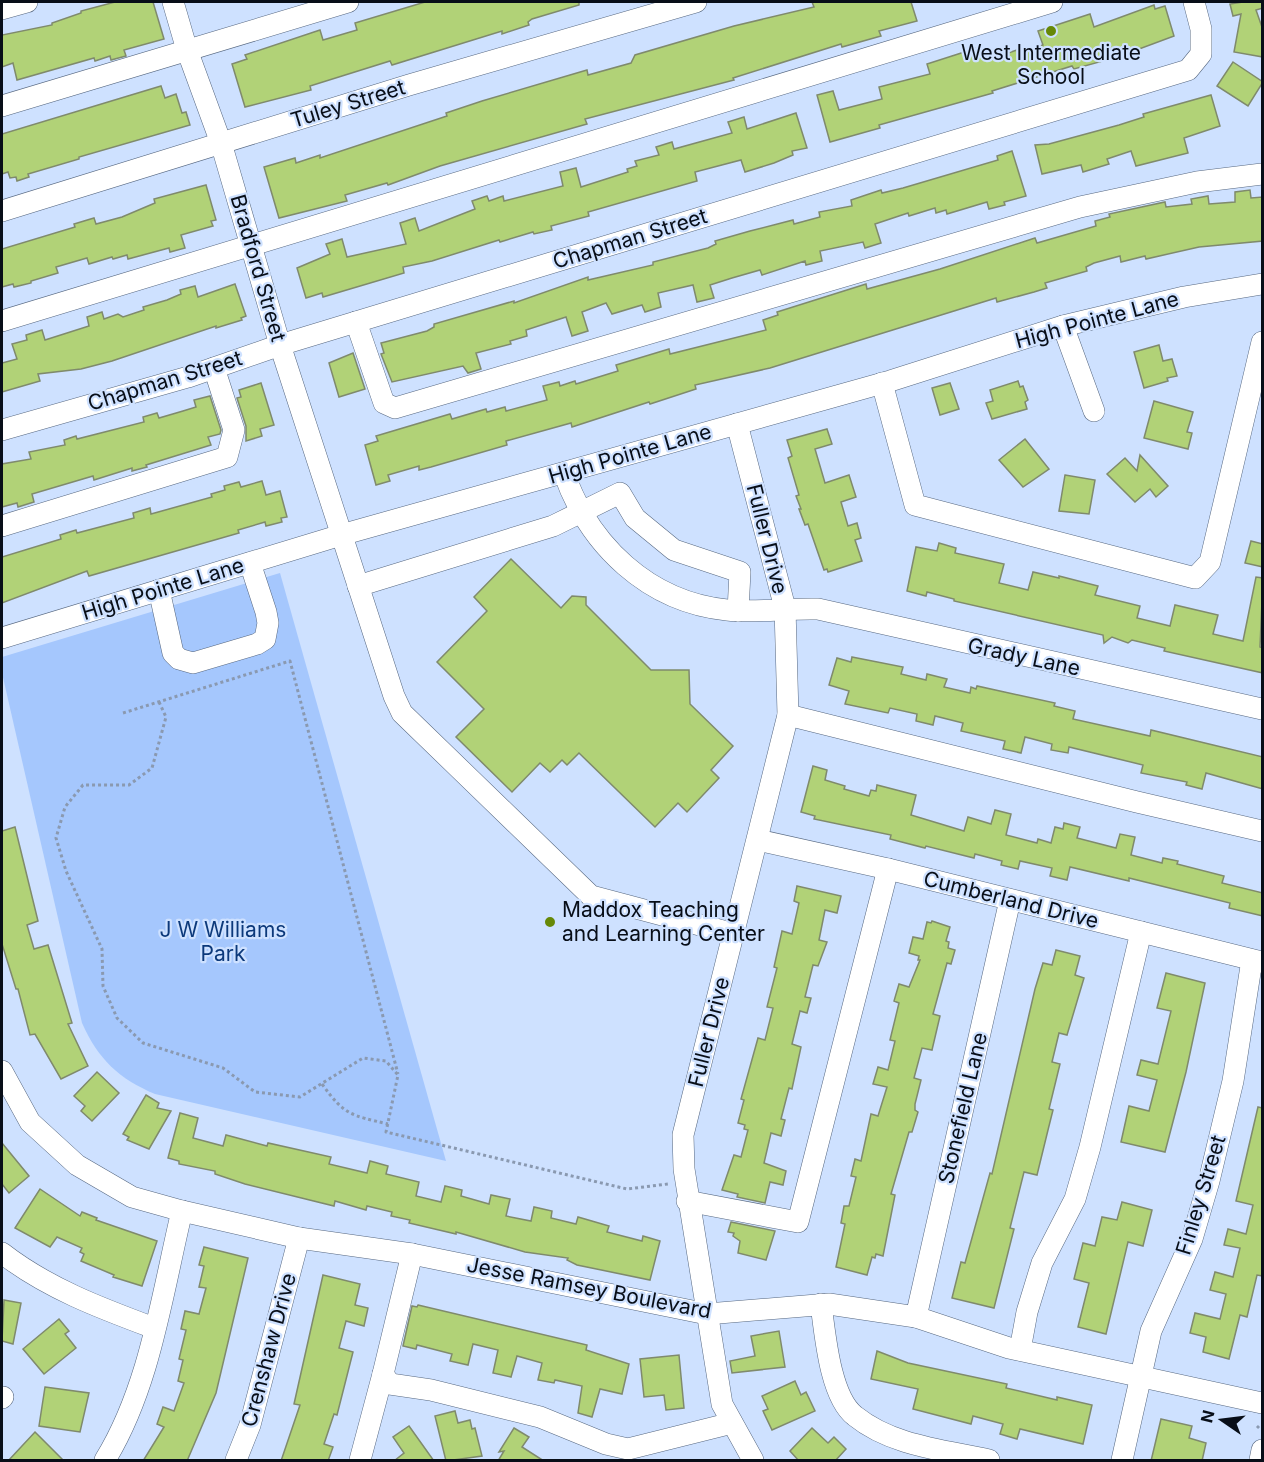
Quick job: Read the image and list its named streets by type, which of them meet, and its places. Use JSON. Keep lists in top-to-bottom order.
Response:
{
  "streets": {
    "street": [
      "Tuley Street",
      "Chapman Street",
      "Bradford Street",
      "High Pointe Lane",
      "Fuller Drive",
      "Grady Lane",
      "Cumberland Drive",
      "Stonefield Lane",
      "Finley Street",
      "Jesse Ramsey Boulevard",
      "Crenshaw Drive"
    ]
  },
  "crossings": [
    ["Tuley Street", "Bradford Street"],
    ["Chapman Street", "Bradford Street"],
    ["Bradford Street", "High Pointe Lane"],
    ["Bradford Street", "Fuller Drive"],
    ["High Pointe Lane", "Fuller Drive"],
    ["High Pointe Lane", "Grady Lane"],
    ["Fuller Drive", "Grady Lane"],
    ["Fuller Drive", "Cumberland Drive"],
    ["Fuller Drive", "Jesse Ramsey Boulevard"],
    ["Cumberland Drive", "Stonefield Lane"],
    ["Cumberland Drive", "Finley Street"],
    ["Stonefield Lane", "Jesse Ramsey Boulevard"],
    ["Finley Street", "Jesse Ramsey Boulevard"],
    ["Jesse Ramsey Boulevard", "Crenshaw Drive"]
  ],
  "parks": ["J W Williams Park"],
  "places": ["West Intermediate School", "Maddox Teaching and Learning Center"],
  "north": "left"
}
